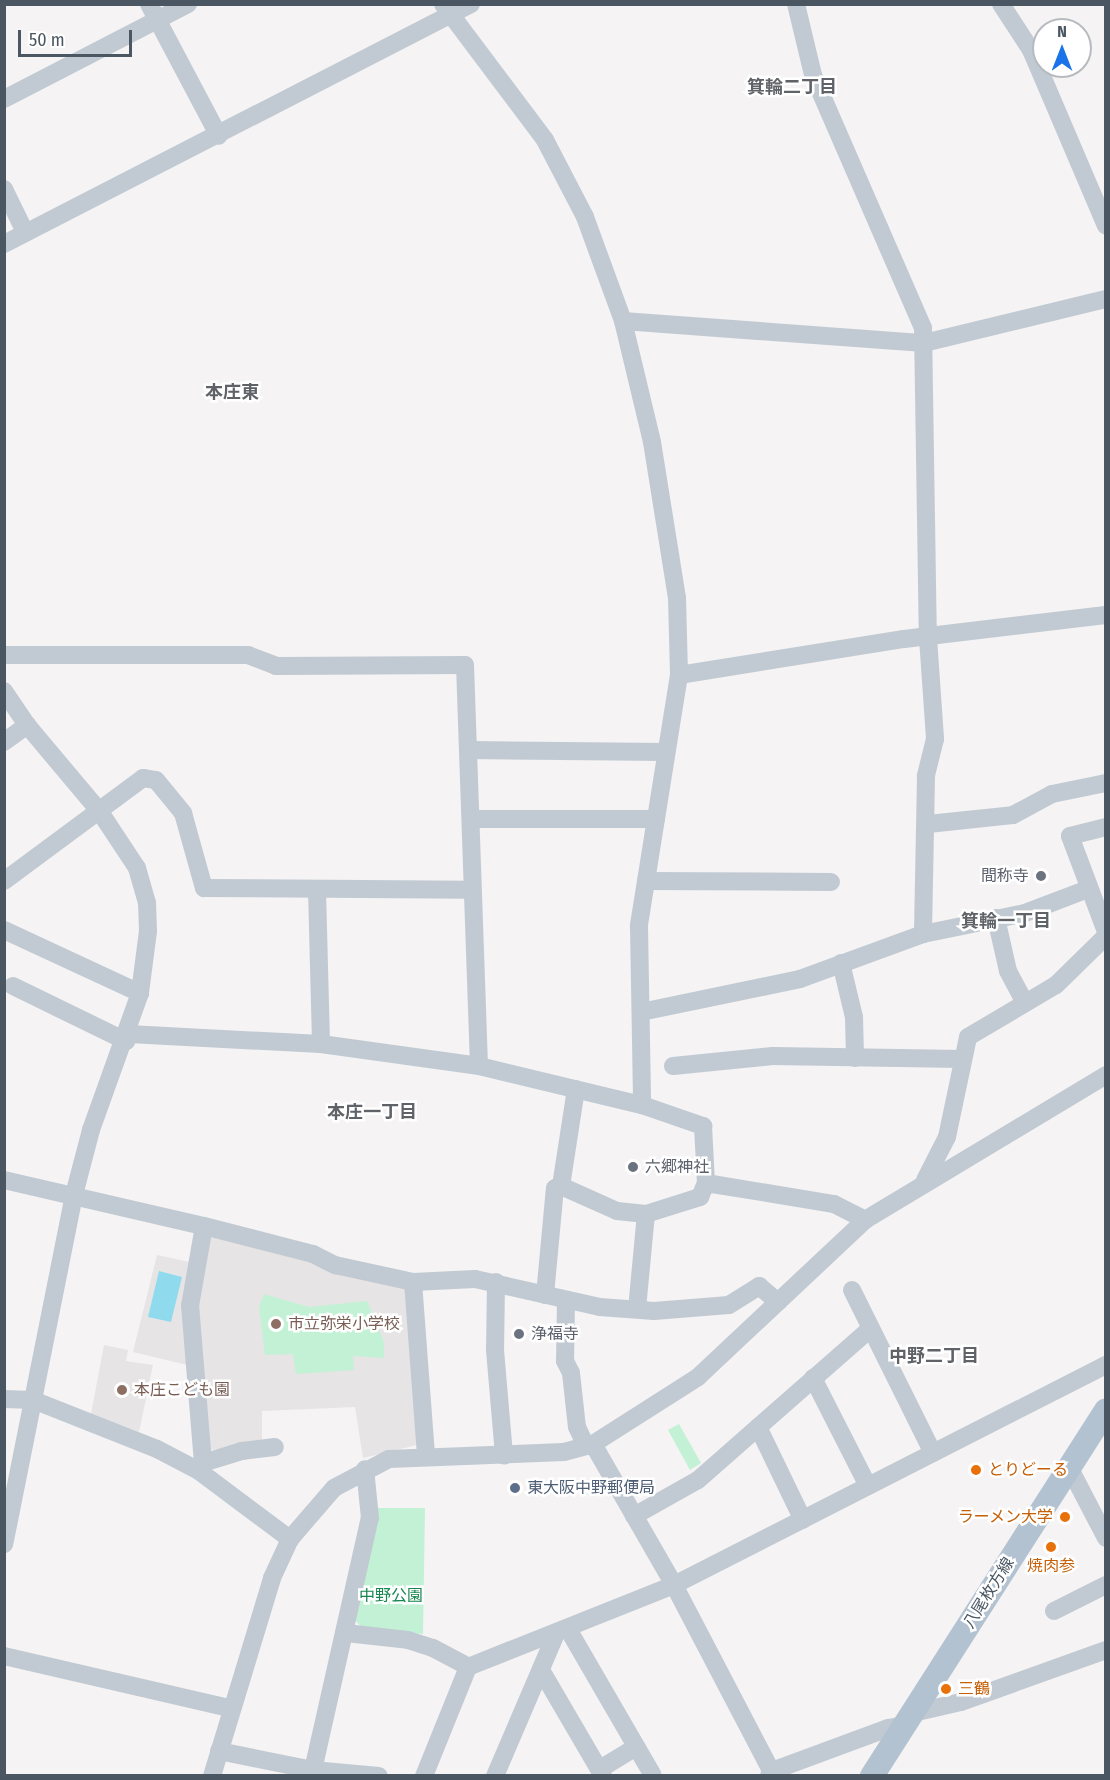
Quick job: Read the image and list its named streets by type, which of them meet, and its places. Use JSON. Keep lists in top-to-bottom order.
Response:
{
  "streets": {
    "main road": ["八尾枚方線"]
  },
  "districts": [
    "箕輪二丁目",
    "本庄東",
    "箕輪一丁目",
    "本庄一丁目",
    "中野二丁目"
  ],
  "parks": ["中野公園"],
  "places": [
    "間称寺",
    "六郷神社",
    "市立弥栄小学校",
    "浄福寺",
    "本庄こども園",
    "とりどーる",
    "東大阪中野郵便局",
    "ラーメン大学",
    "焼肉参",
    "三鶴"
  ],
  "scale_bar": "50 m",
  "north": "top"
}
